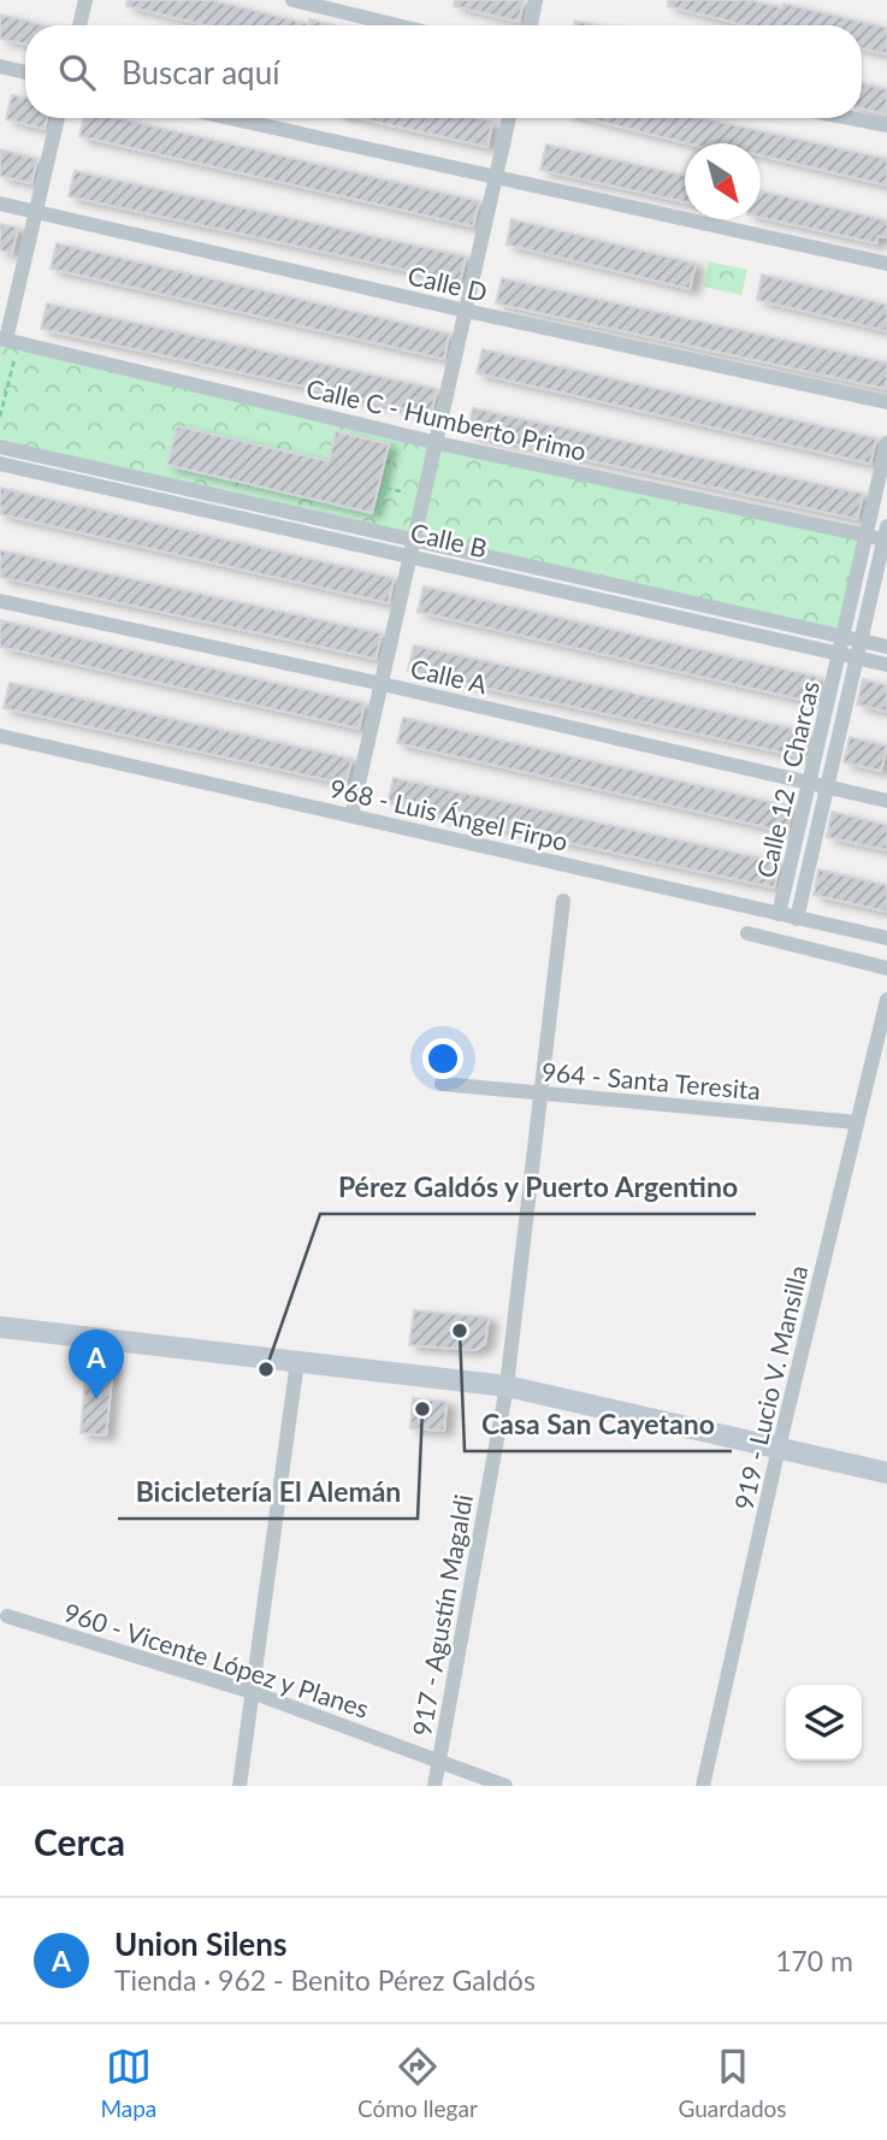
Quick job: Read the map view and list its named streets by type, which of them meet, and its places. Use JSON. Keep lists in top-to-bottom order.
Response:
{
  "streets": {
    "street": [
      "Calle D",
      "Calle C - Humberto Primo",
      "Calle B",
      "Calle A",
      "Calle 12 - Charcas",
      "968 - Luis Ángel Firpo",
      "964 - Santa Teresita",
      "919 - Lucio V. Mansilla",
      "917 - Agustín Magaldi",
      "960 - Vicente López y Planes"
    ]
  },
  "crossings": [
    ["Calle C - Humberto Primo", "Calle 12 - Charcas"],
    ["Calle B", "Calle 12 - Charcas"],
    ["Calle A", "Calle 12 - Charcas"],
    ["Calle 12 - Charcas", "968 - Luis Ángel Firpo"],
    ["964 - Santa Teresita", "919 - Lucio V. Mansilla"],
    ["964 - Santa Teresita", "917 - Agustín Magaldi"],
    ["917 - Agustín Magaldi", "960 - Vicente López y Planes"]
  ],
  "places": ["Casa San Cayetano", "Pérez Galdós y Puerto Argentino", "Bicicletería El Alemán"],
  "north": "bottom right",
  "page": {
    "search": "Buscar aquí",
    "pins": "A",
    "heading": "Cerca",
    "list": [
      {
        "mark": "A",
        "name": "Union Silens",
        "note": "Tienda · 962 - Benito Pérez Galdós",
        "value": "170 m"
      }
    ],
    "nav": ["Mapa", "Cómo llegar", "Guardados"]
  }
}
